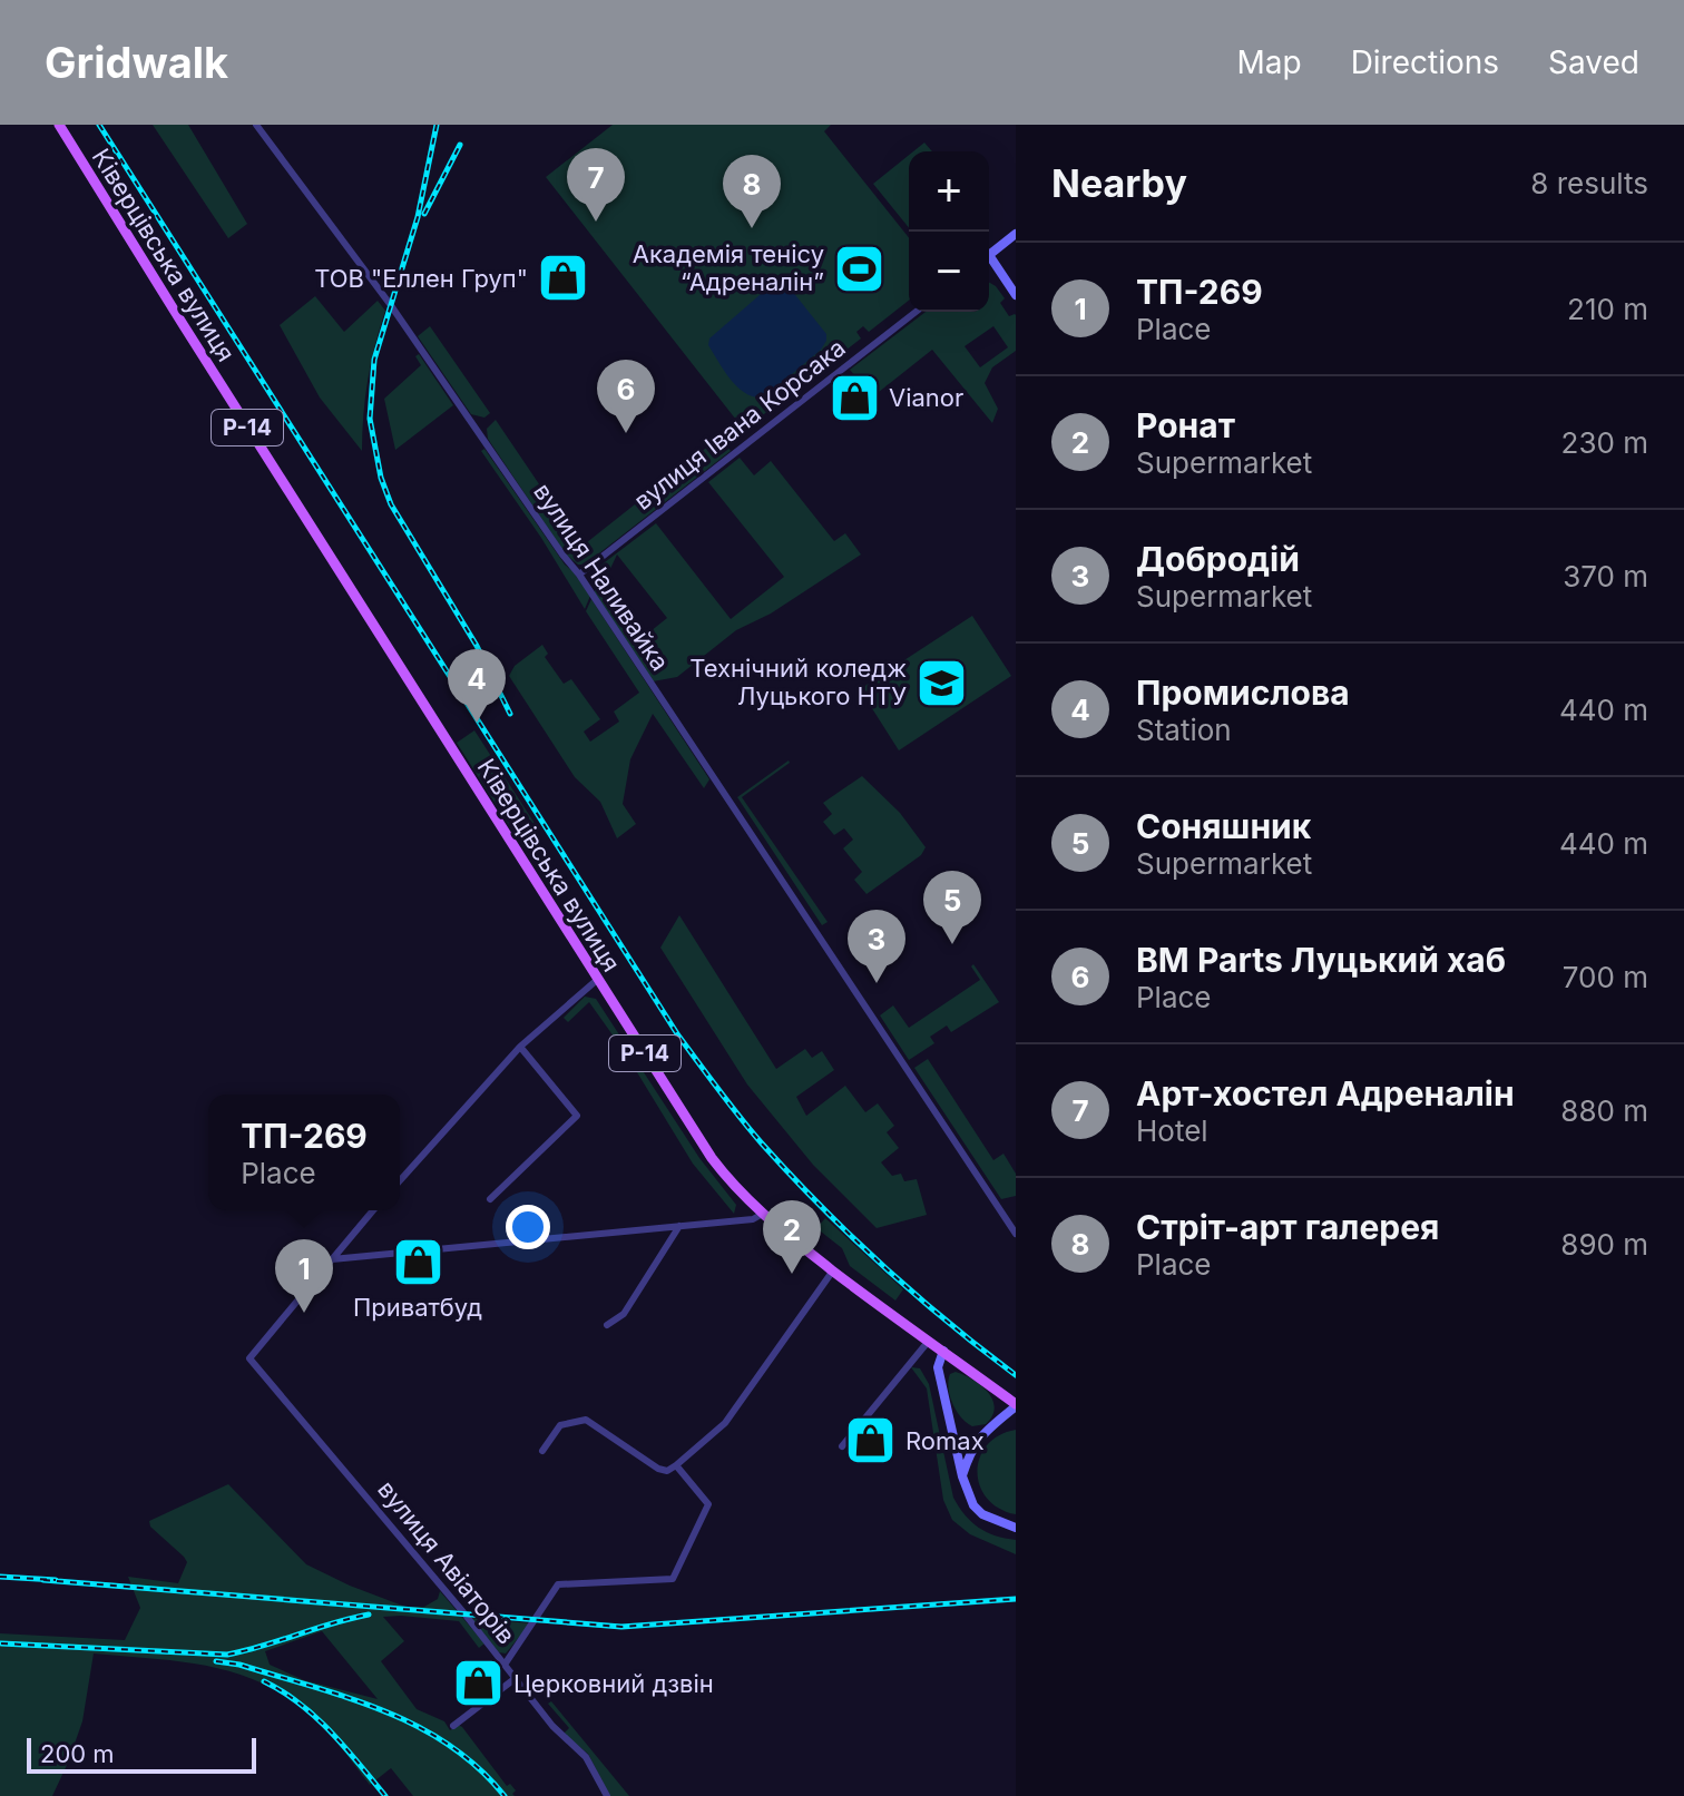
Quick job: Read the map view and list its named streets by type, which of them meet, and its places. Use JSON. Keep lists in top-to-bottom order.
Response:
{
  "streets": {
    "main road": ["Ківерцівська вулиця", "Р-14"],
    "street": ["вулиця Івана Корсака", "вулиця Наливайка", "вулиця Авіаторів"]
  },
  "crossings": [
    ["вулиця Івана Корсака", "вулиця Наливайка"]
  ],
  "places": {
    "sports": ["Академія тенісу “Адреналін”"],
    "shop": [
      "ТОВ \"Еллен Груп\"",
      "Vianor",
      "Приватбуд",
      "Romax",
      "Церковний дзвін"
    ],
    "school or university": ["Технічний коледж Луцького НТУ"]
  },
  "scale_bar": "200 m",
  "page": {
    "header": "Gridwalk",
    "nav": ["Map", "Directions", "Saved"],
    "heading": ["Nearby", "8 results"],
    "pins": [
      "7",
      "8",
      "6",
      "4",
      "5",
      "3",
      "2",
      "1"
    ],
    "map_buttons": ["+", "−"],
    "list": [
      {
        "mark": "1",
        "name": "ТП-269",
        "note": "Place",
        "value": "210 m"
      },
      {
        "mark": "2",
        "name": "Ронат",
        "note": "Supermarket",
        "value": "230 m"
      },
      {
        "mark": "3",
        "name": "Добродій",
        "note": "Supermarket",
        "value": "370 m"
      },
      {
        "mark": "4",
        "name": "Промислова",
        "note": "Station",
        "value": "440 m"
      },
      {
        "mark": "5",
        "name": "Соняшник",
        "note": "Supermarket",
        "value": "440 m"
      },
      {
        "mark": "6",
        "name": "BM Parts Луцький хаб",
        "note": "Place",
        "value": "700 m"
      },
      {
        "mark": "7",
        "name": "Арт-хостел Адреналін",
        "note": "Hotel",
        "value": "880 m"
      },
      {
        "mark": "8",
        "name": "Стріт-арт галерея",
        "note": "Place",
        "value": "890 m"
      }
    ],
    "popup": ["ТП-269", "Place"],
    "scale": "200 m"
  }
}
